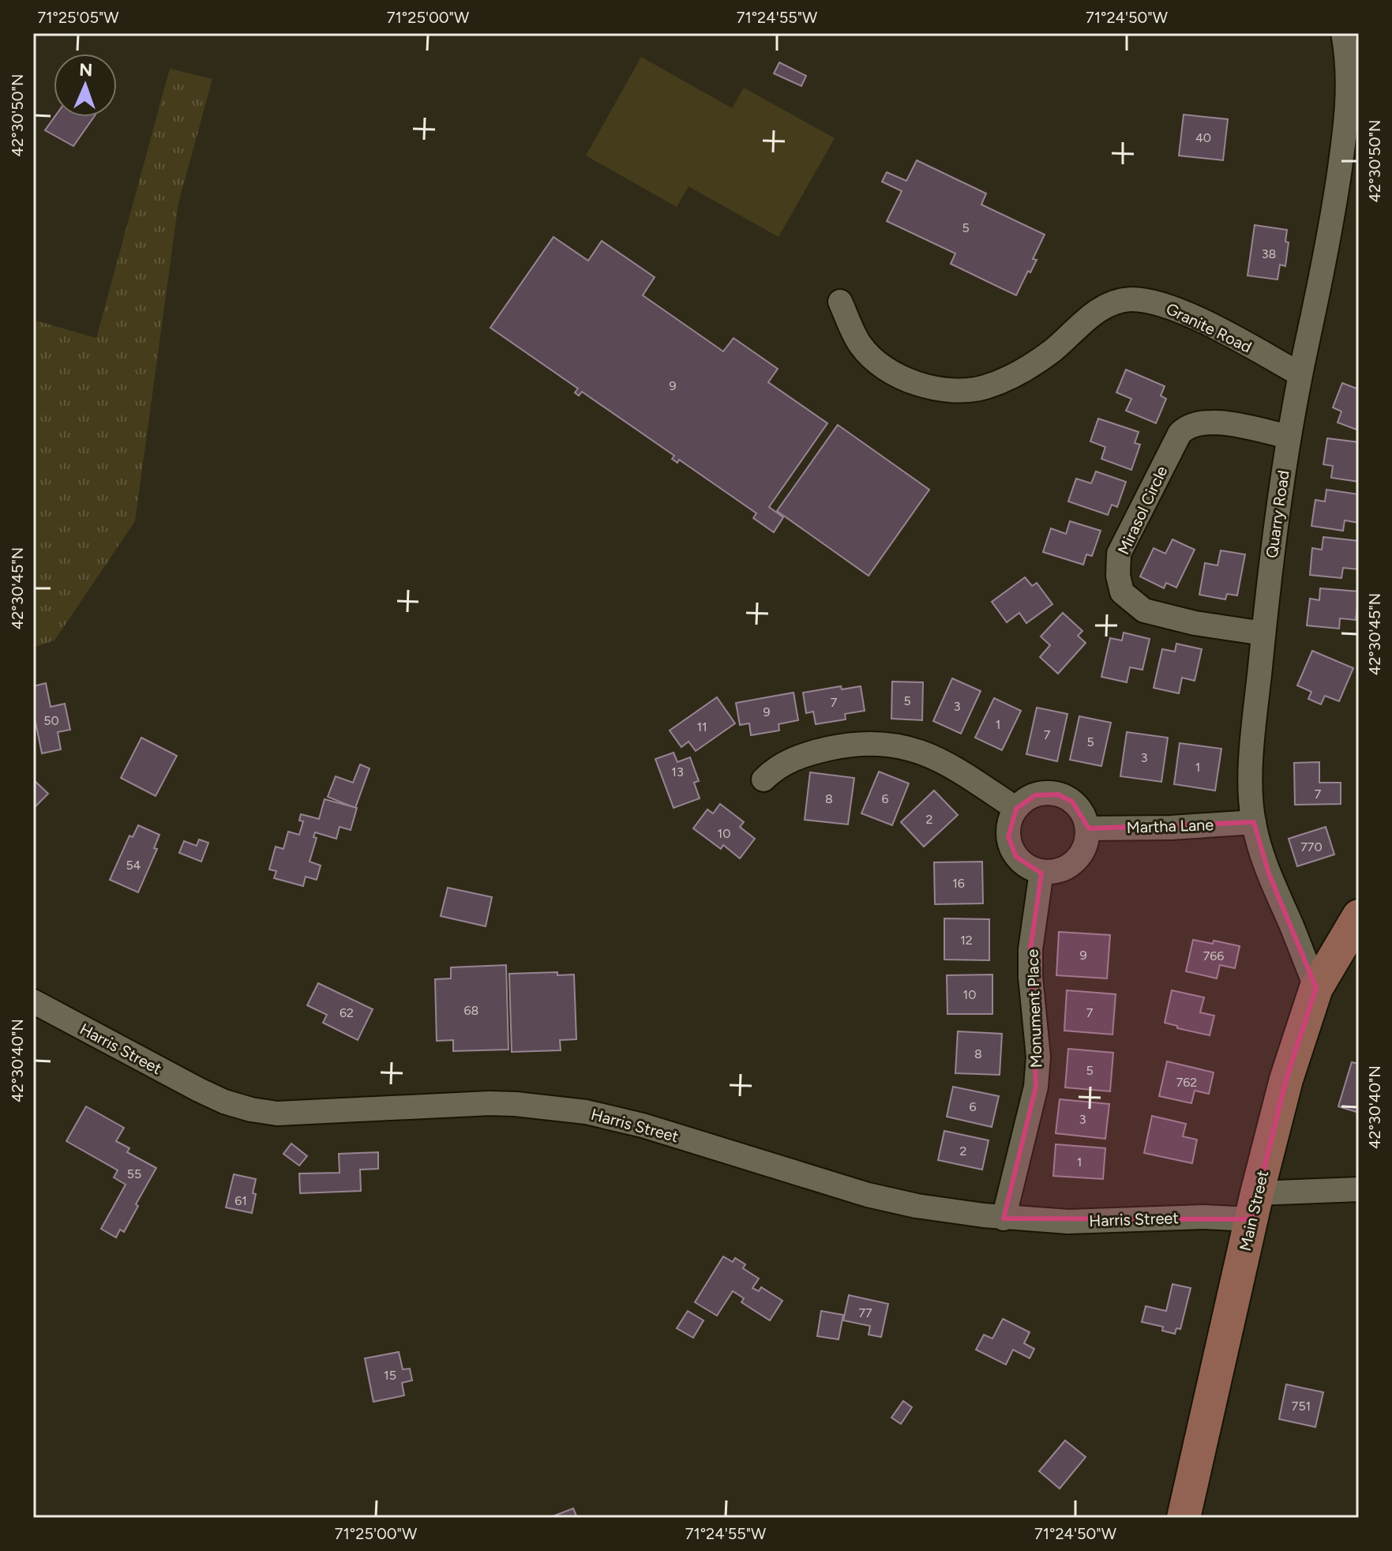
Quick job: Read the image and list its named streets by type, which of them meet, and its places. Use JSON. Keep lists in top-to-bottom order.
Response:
{
  "streets": {
    "main road": ["Main Street"],
    "street": [
      "Granite Road",
      "Mirasol Circle",
      "Quarry Road",
      "Martha Lane",
      "Monument Place",
      "Harris Street"
    ]
  },
  "crossings": [
    ["Granite Road", "Quarry Road"],
    ["Mirasol Circle", "Quarry Road"],
    ["Quarry Road", "Martha Lane"],
    ["Quarry Road", "Main Street"],
    ["Martha Lane", "Monument Place"],
    ["Monument Place", "Harris Street"],
    ["Harris Street", "Main Street"]
  ],
  "house_numbers": [
    "40",
    "5",
    "38",
    "9",
    "5",
    "7",
    "3",
    "9",
    "50",
    "1",
    "11",
    "7",
    "5",
    "3",
    "1",
    "13",
    "7",
    "8",
    "6",
    "2",
    "10",
    "770",
    "54",
    "16",
    "12",
    "9",
    "766",
    "10",
    "68",
    "62",
    "7",
    "8",
    "5",
    "762",
    "6",
    "3",
    "2",
    "1",
    "55",
    "61",
    "77",
    "15",
    "751"
  ],
  "north": "top",
  "coordinates": [
    "71°25'05\"W",
    "71°25'00\"W",
    "71°24'55\"W",
    "71°24'50\"W",
    "42°30'50\"N",
    "42°30'45\"N",
    "42°30'40\"N"
  ]
}
